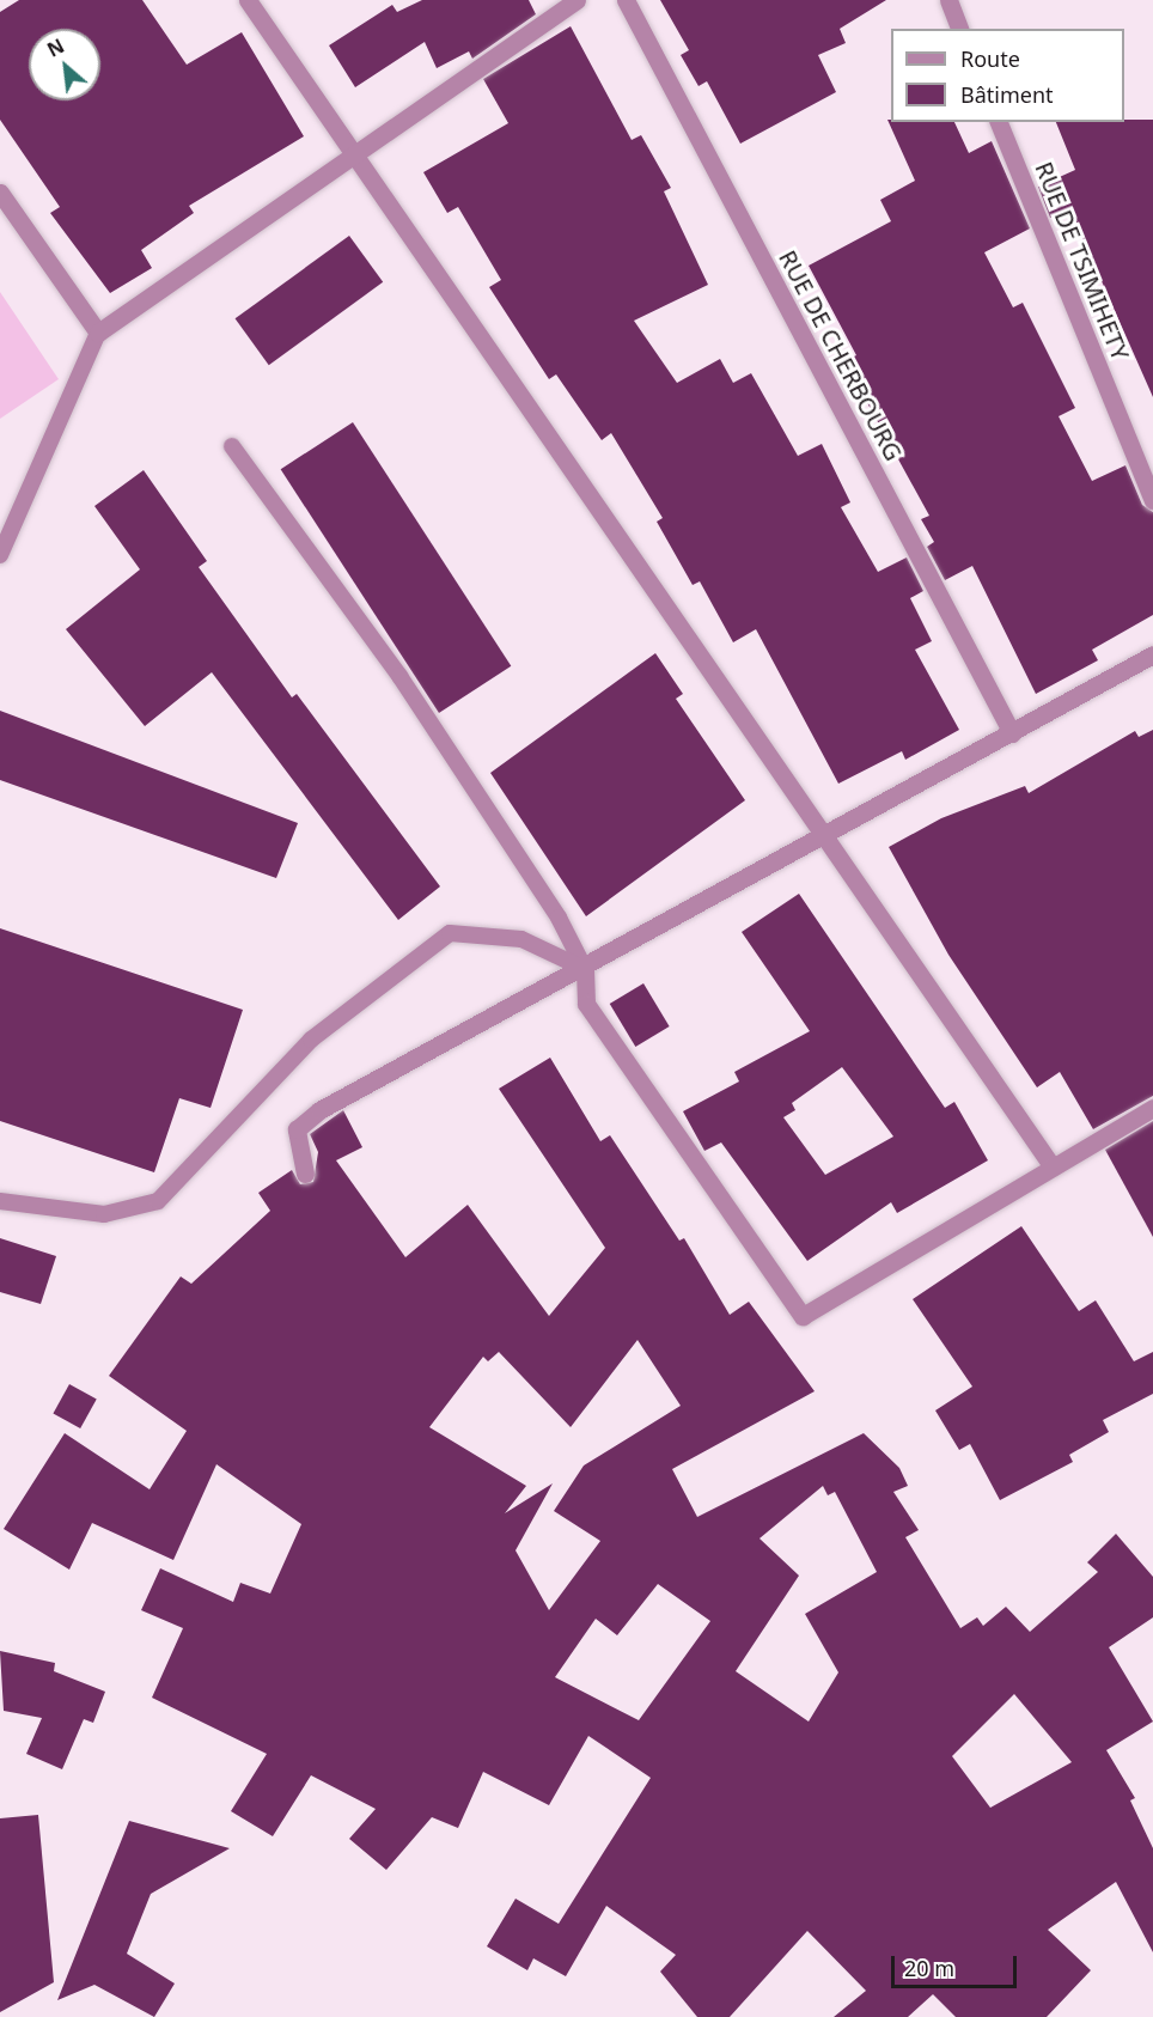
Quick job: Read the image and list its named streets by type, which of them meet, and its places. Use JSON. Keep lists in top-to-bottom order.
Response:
{
  "streets": {
    "street": ["RUE DE TSIMIHETY", "RUE DE CHERBOURG"]
  },
  "legend": ["Route", "Bâtiment"],
  "scale_bar": "20 m",
  "north": "top left"
}
